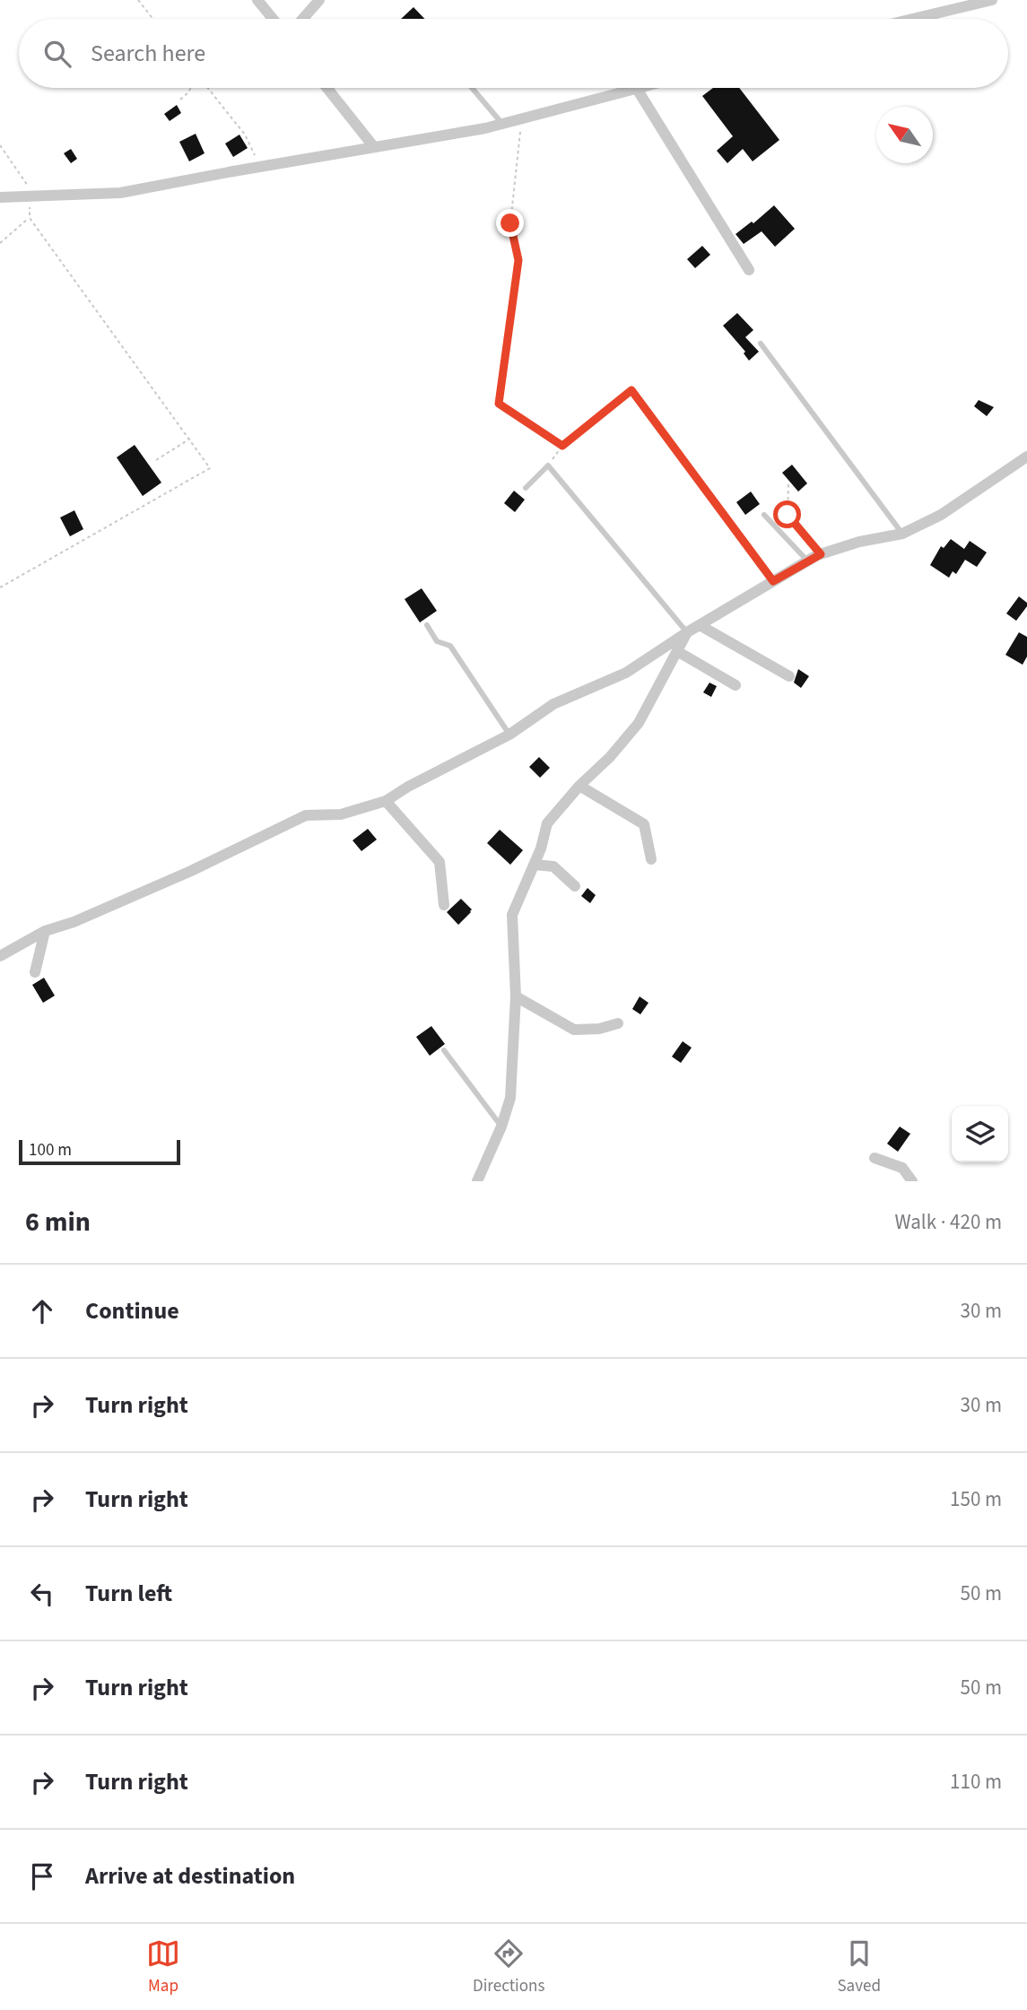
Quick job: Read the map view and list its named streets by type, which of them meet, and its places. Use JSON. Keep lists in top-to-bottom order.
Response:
{
  "scale_bar": "100 m",
  "north": "top left",
  "page": {
    "search": "Search here",
    "scale": "100 m",
    "heading": ["6 min", "Walk · 420 m"],
    "list": [
      ["Continue", "30 m"],
      ["Turn right", "30 m"],
      ["Turn right", "150 m"],
      ["Turn left", "50 m"],
      ["Turn right", "50 m"],
      ["Turn right", "110 m"],
      "Arrive at destination"
    ],
    "nav": ["Map", "Directions", "Saved"]
  }
}
